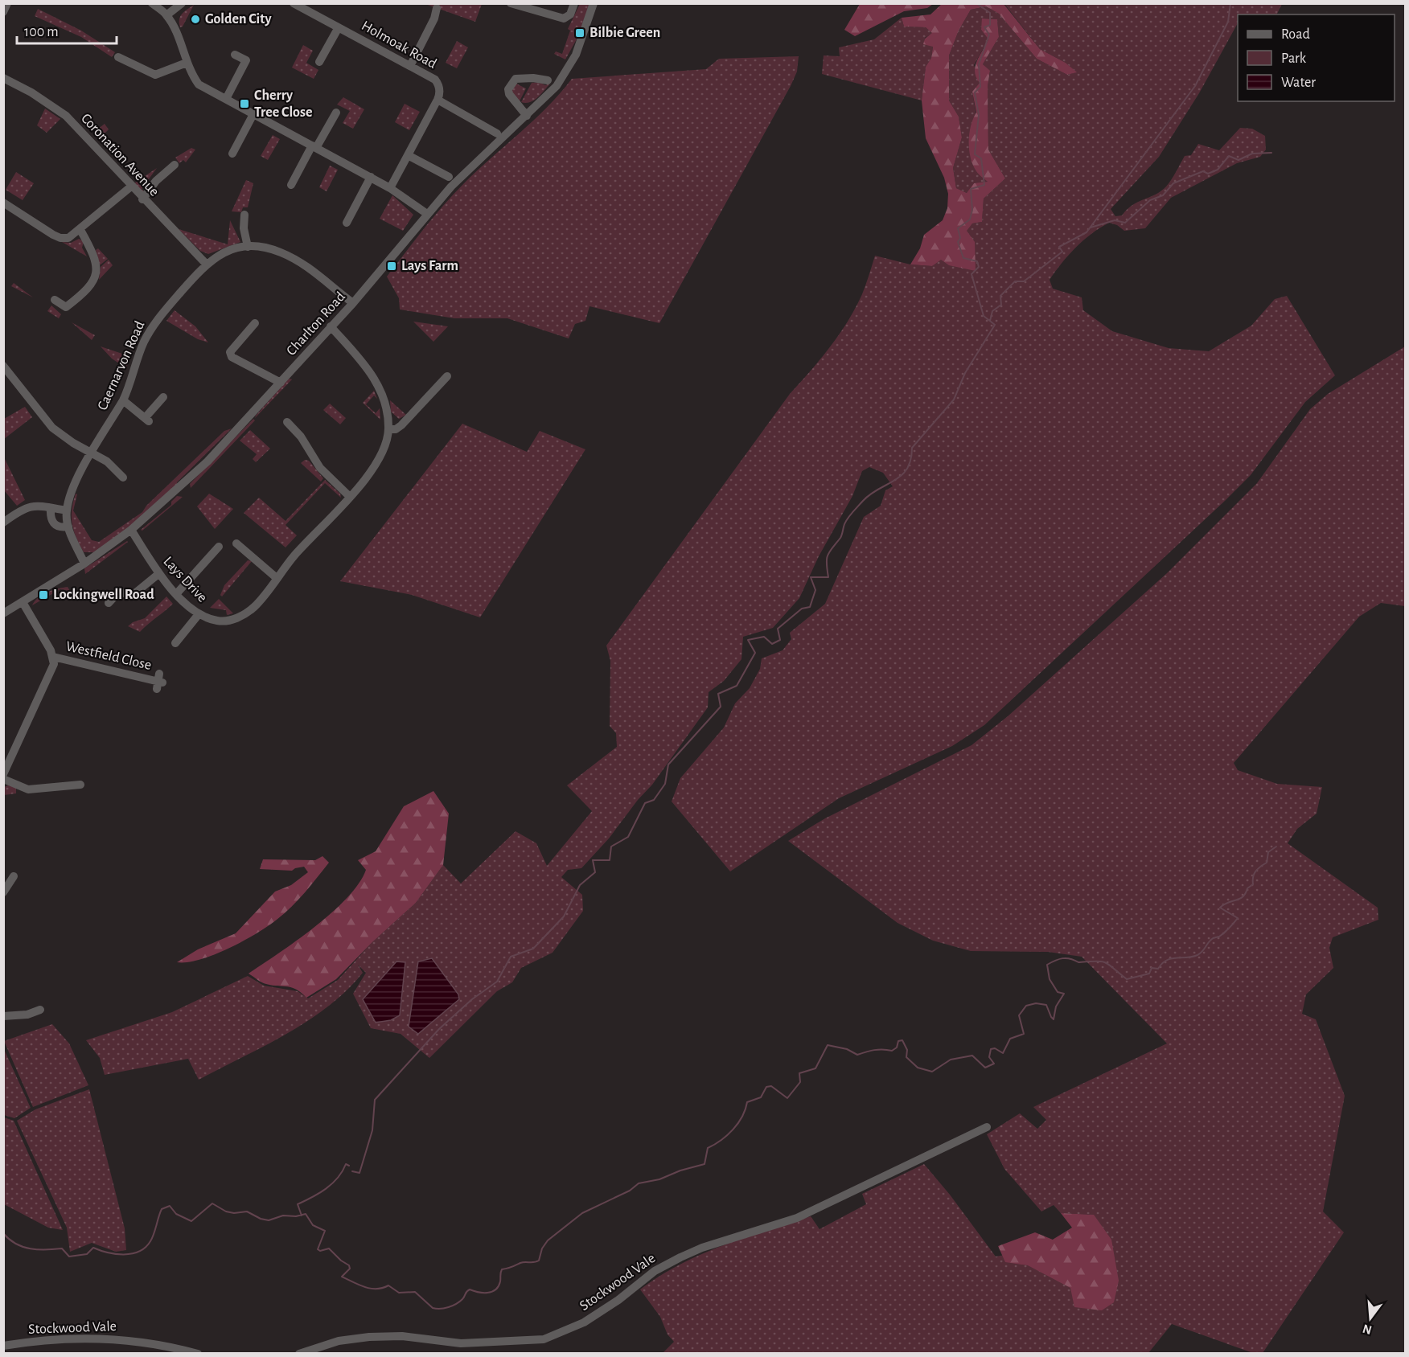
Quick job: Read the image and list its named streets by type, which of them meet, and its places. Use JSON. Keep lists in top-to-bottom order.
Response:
{
  "streets": {
    "street": [
      "Holmoak Road",
      "Coronation Avenue",
      "Charlton Road",
      "Caernarvon Road",
      "Lays Drive",
      "Westfield Close",
      "Stockwood Vale"
    ]
  },
  "crossings": [
    ["Coronation Avenue", "Caernarvon Road"],
    ["Charlton Road", "Caernarvon Road"],
    ["Charlton Road", "Lays Drive"]
  ],
  "places": {
    "other": ["Golden City"],
    "transit": [
      "Bilbie Green",
      "Cherry Tree Close",
      "Lays Farm",
      "Lockingwell Road"
    ]
  },
  "legend": ["Road", "Park", "Water"],
  "scale_bar": "100 m",
  "north": "bottom"
}
